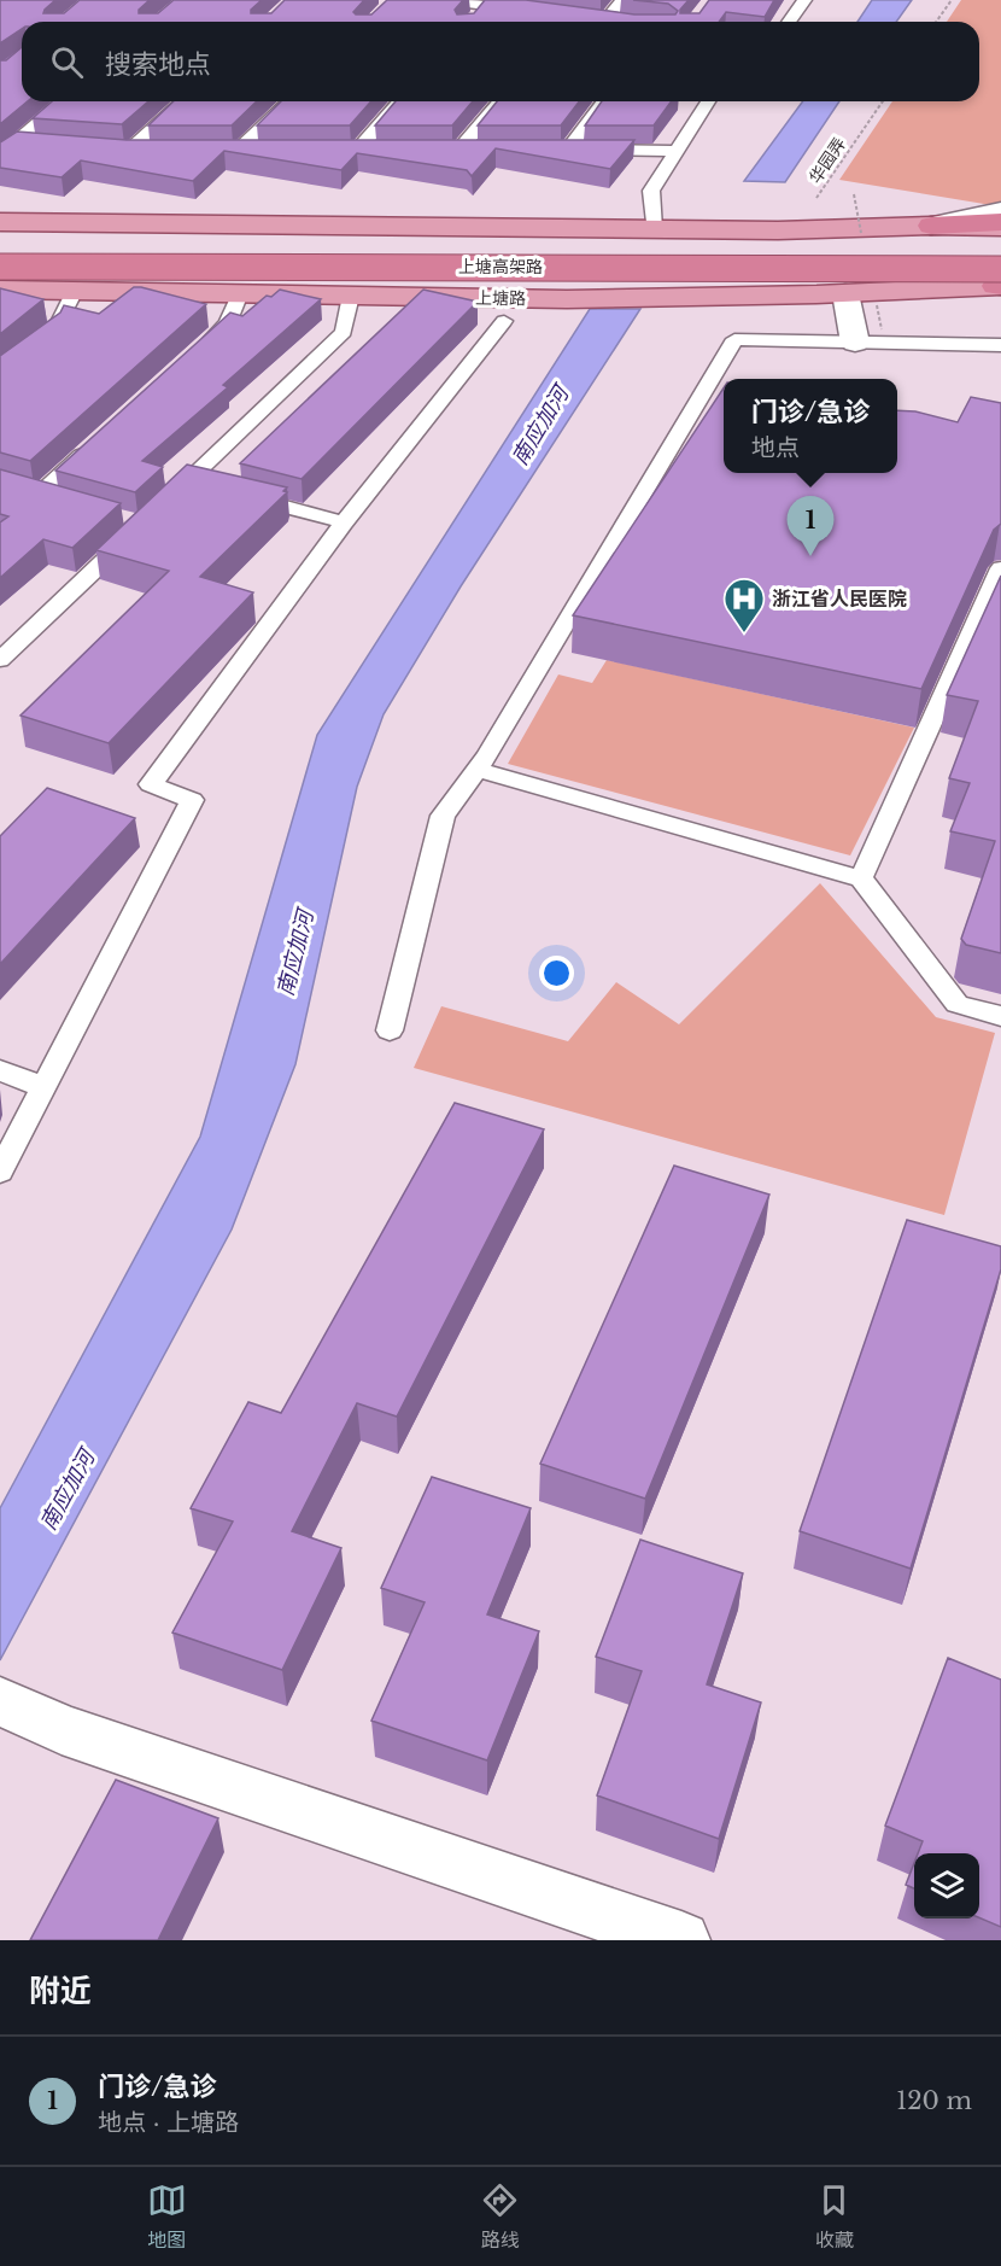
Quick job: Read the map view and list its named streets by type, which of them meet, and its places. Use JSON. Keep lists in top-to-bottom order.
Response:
{
  "streets": {
    "highway": ["上塘高架路"],
    "main road": ["上塘路"],
    "path": ["华园弄"]
  },
  "crossings": [
    ["上塘高架路", "上塘路"]
  ],
  "water": ["南应加河"],
  "places": {
    "hospital": ["浙江省人民医院"]
  },
  "page": {
    "search": "搜索地点",
    "popup": ["门诊/急诊", "地点"],
    "pins": "1",
    "heading": "附近",
    "list": [
      {
        "mark": "1",
        "name": "门诊/急诊",
        "note": "地点 · 上塘路",
        "value": "120 m"
      }
    ],
    "nav": ["地图", "路线", "收藏"]
  }
}
